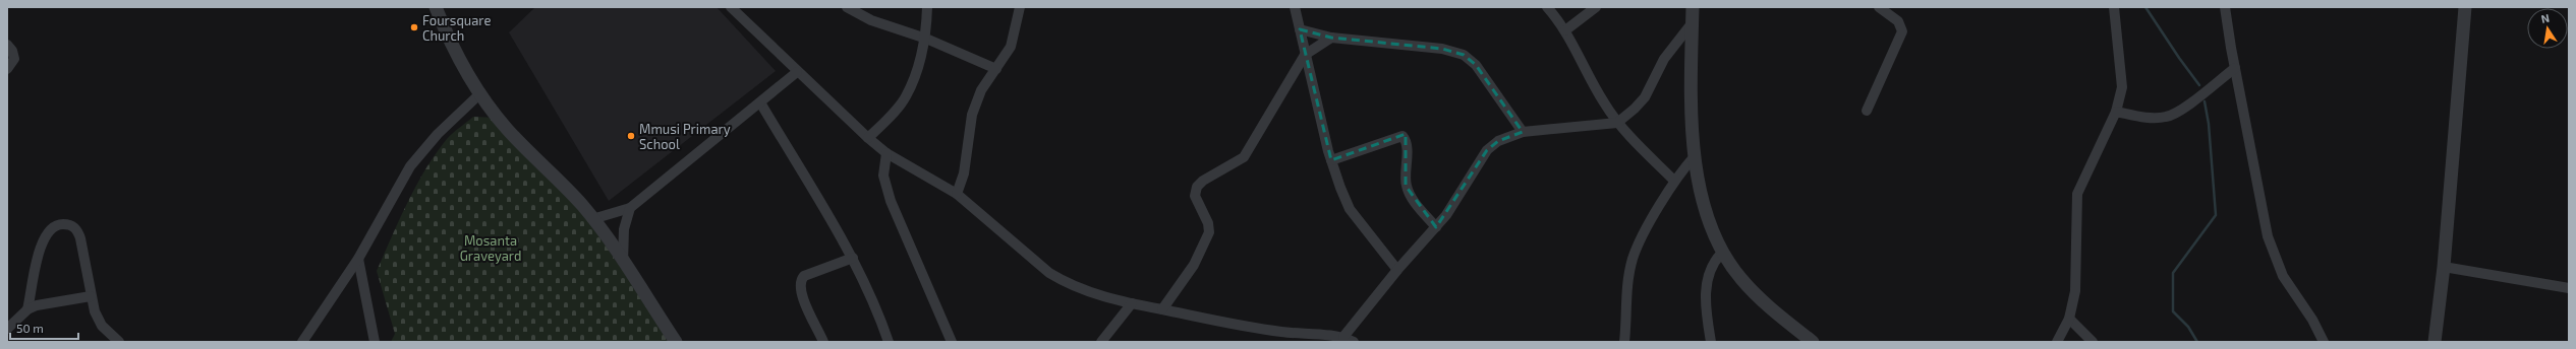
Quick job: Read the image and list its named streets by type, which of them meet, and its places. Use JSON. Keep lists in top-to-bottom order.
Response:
{
  "parks": ["Mosanta Graveyard"],
  "places": ["Foursquare Church", "Mmusi Primary School"],
  "scale_bar": "50 m",
  "north": "top"
}
